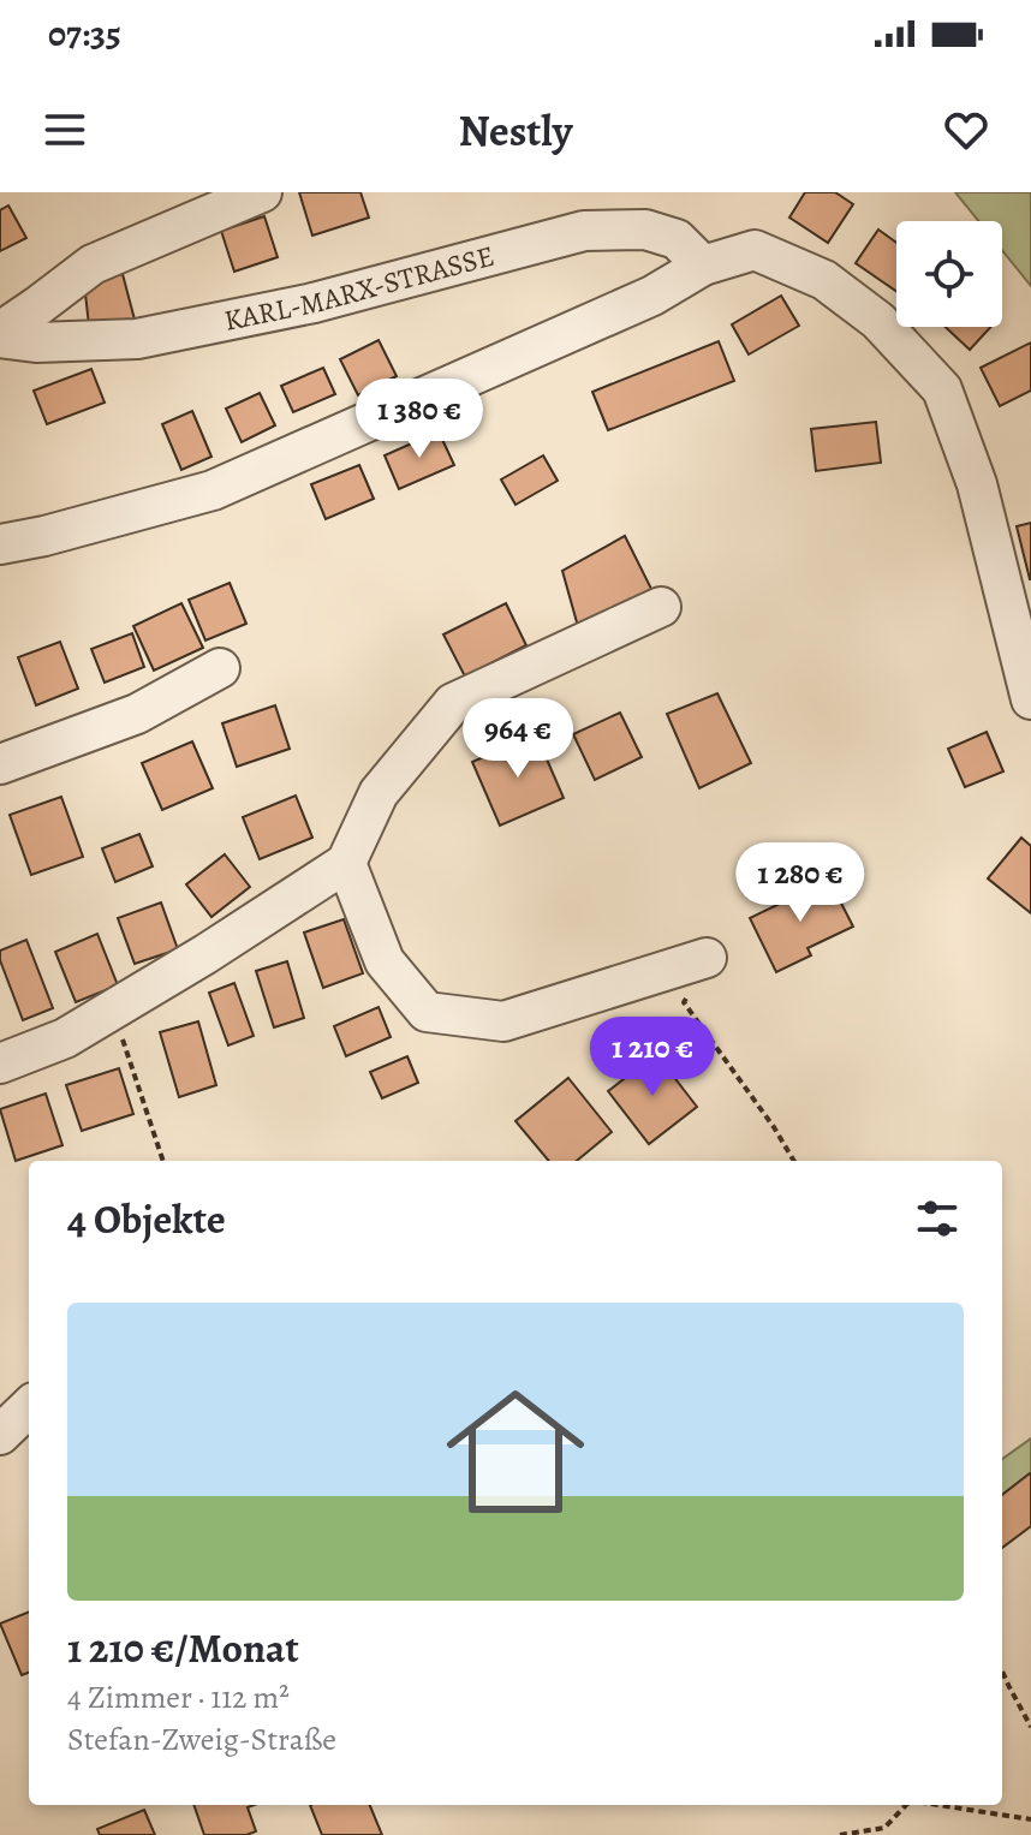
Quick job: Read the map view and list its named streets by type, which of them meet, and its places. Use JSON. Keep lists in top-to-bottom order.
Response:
{
  "streets": {
    "street": ["KARL-MARX-STRASSE"]
  },
  "page": {
    "status": "07:35",
    "header": "Nestly",
    "price": [
      "1 380 €",
      "964 €",
      "1 280 €",
      "1 210 €"
    ],
    "heading": "4 Objekte",
    "list": [
      {
        "name": "1 210 €/Monat",
        "note": "4 Zimmer · 112 m² · Stefan-Zweig-Straße"
      }
    ]
  }
}
